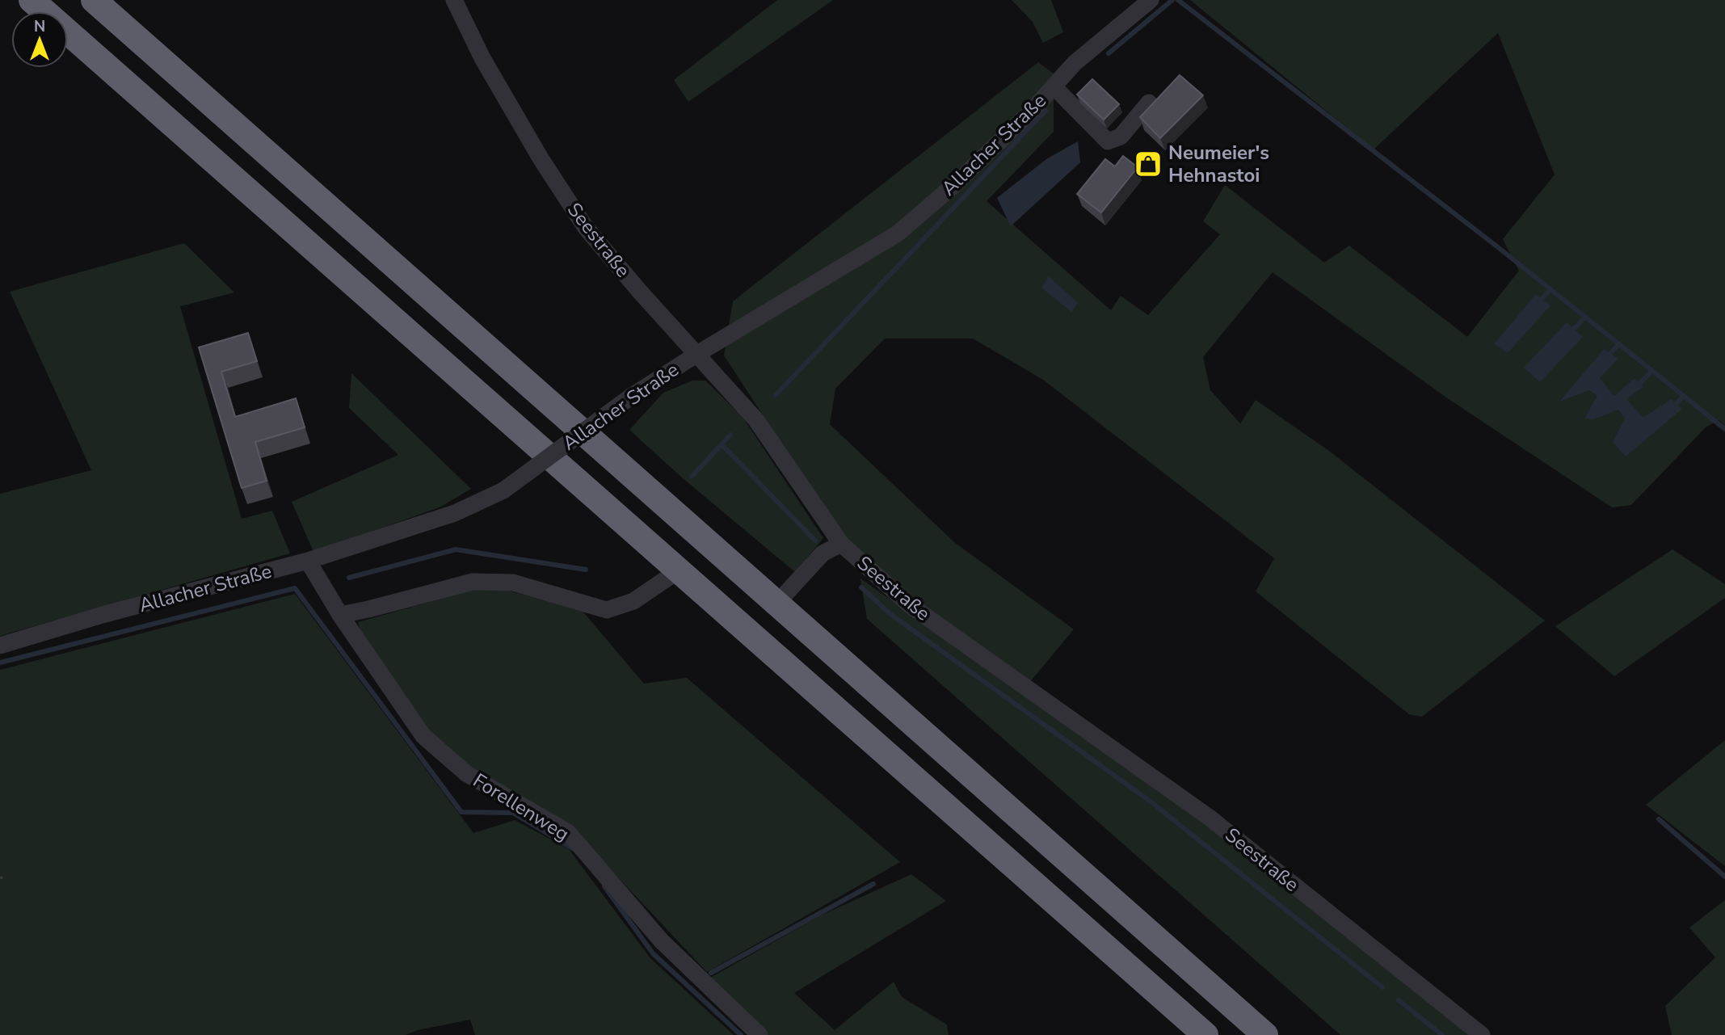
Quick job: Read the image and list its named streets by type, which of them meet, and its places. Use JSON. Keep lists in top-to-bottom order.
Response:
{
  "streets": {
    "street": ["Allacher Straße", "Seestraße", "Forellenweg"]
  },
  "crossings": [
    ["Allacher Straße", "Seestraße"],
    ["Allacher Straße", "Forellenweg"]
  ],
  "places": {
    "shop": ["Neumeier's Hehnastoi"]
  },
  "north": "top"
}
